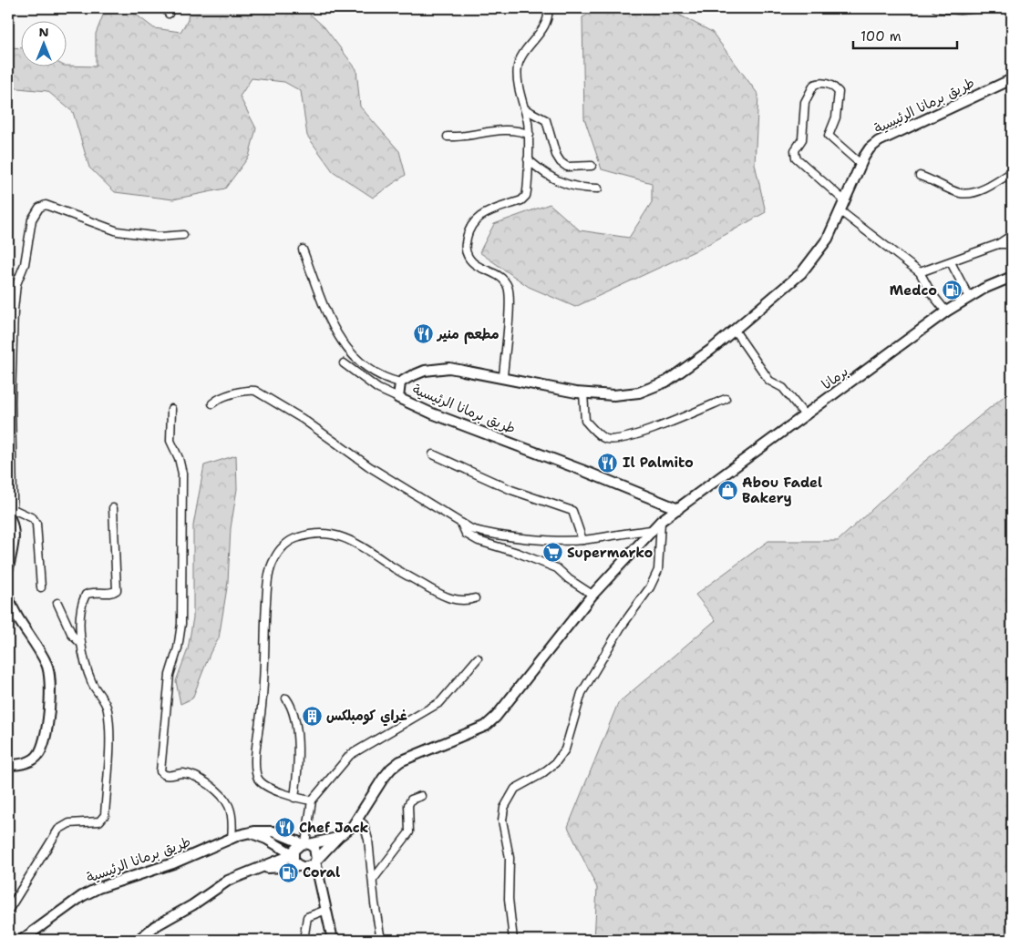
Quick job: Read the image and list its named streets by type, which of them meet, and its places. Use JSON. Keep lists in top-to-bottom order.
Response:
{
  "streets": {
    "street": ["طريق برمانا الرئيسية", "برمانا"]
  },
  "crossings": [
    ["طريق برمانا الرئيسية", "برمانا"]
  ],
  "places": {
    "fuel station": ["Medco", "Coral"],
    "restaurant": ["مطعم منير", "Il Palmito", "Chef Jack"],
    "shop": ["Abou Fadel Bakery"],
    "supermarket": ["Supermarko"],
    "building": ["غراي كومبلكس"]
  },
  "scale_bar": "100 m",
  "north": "top"
}
